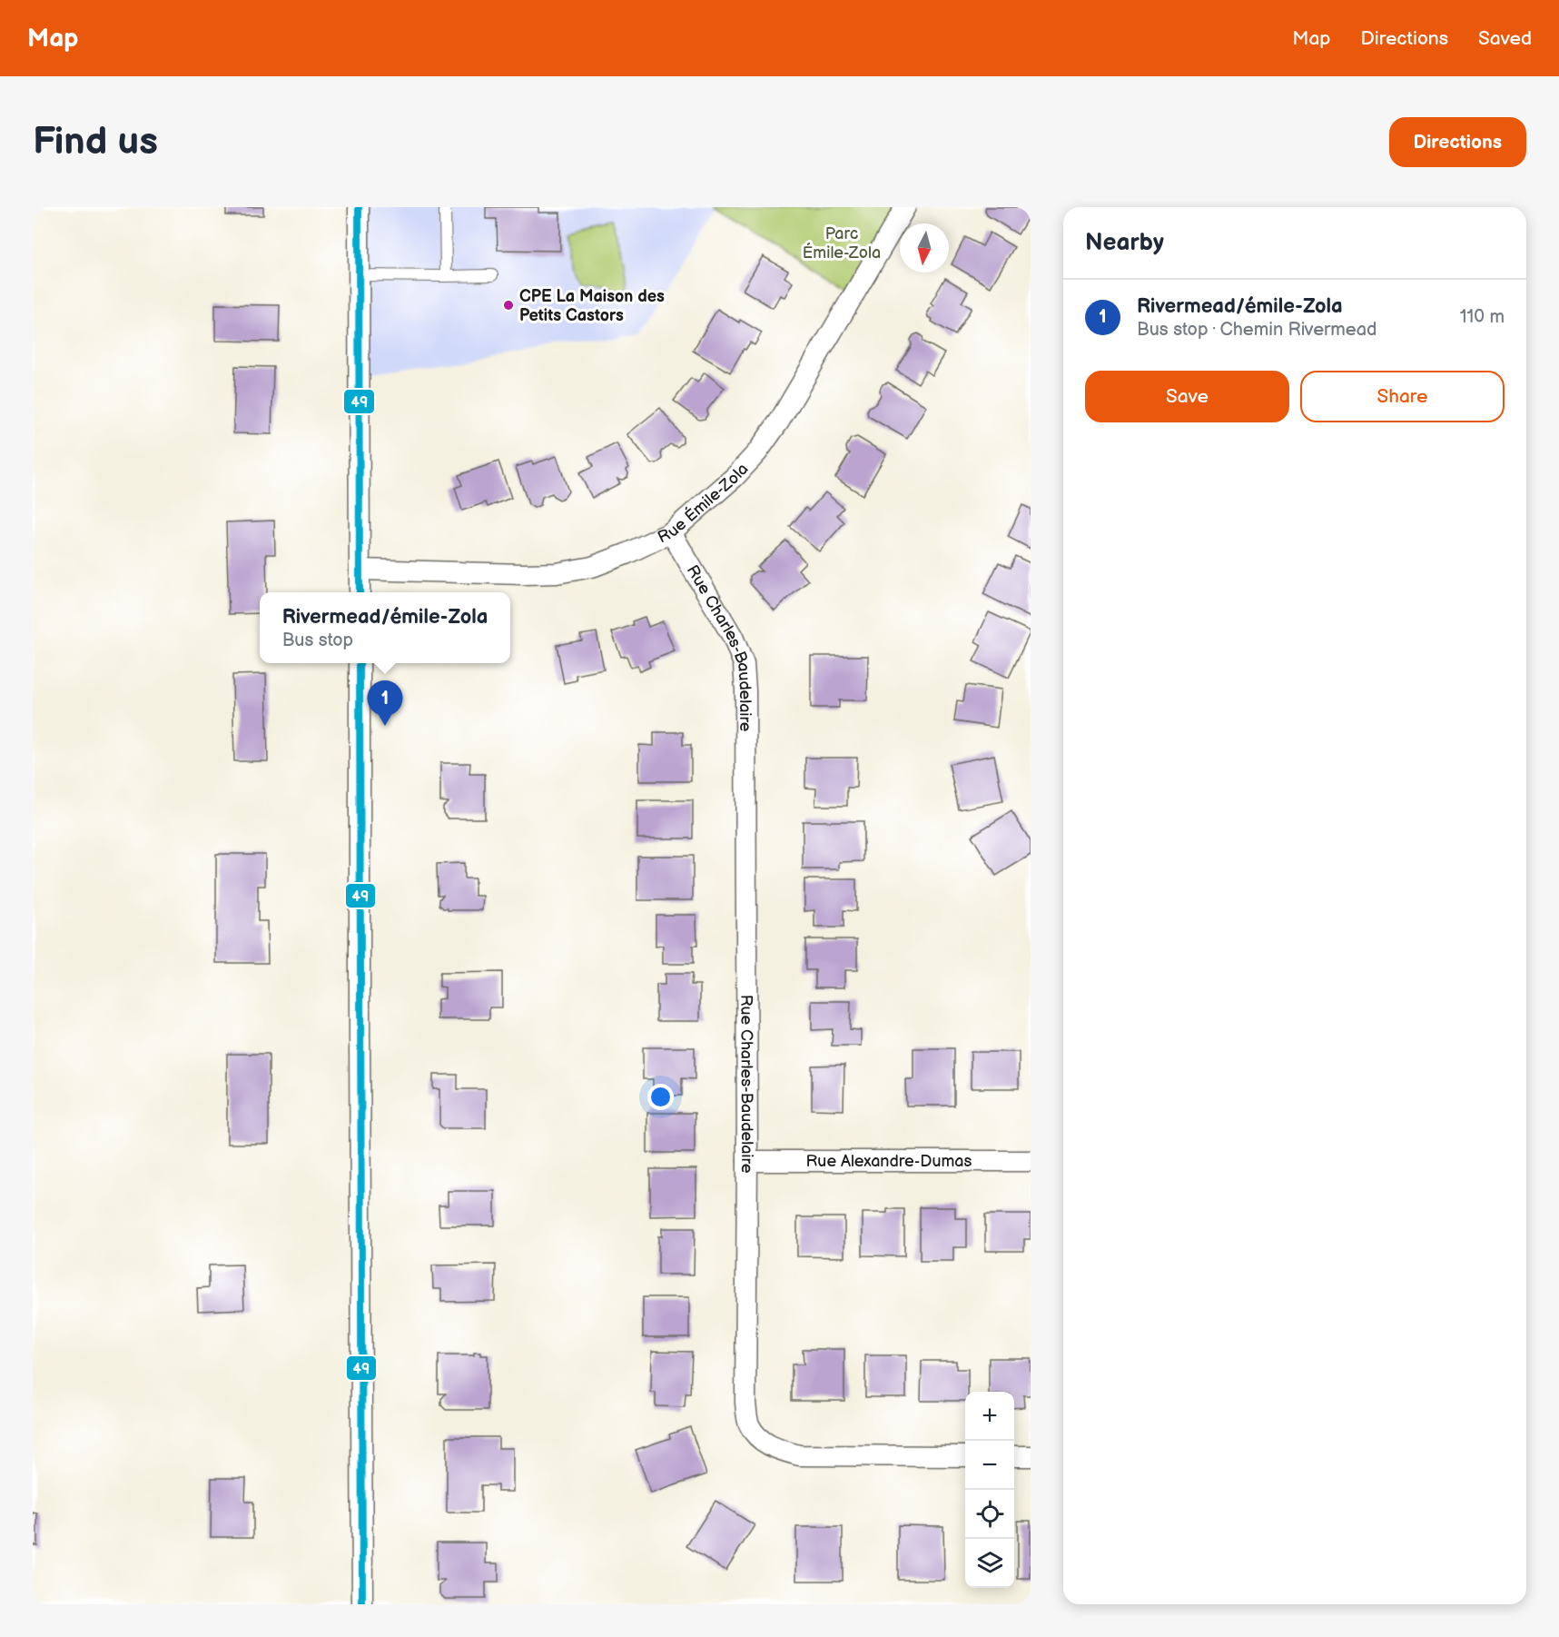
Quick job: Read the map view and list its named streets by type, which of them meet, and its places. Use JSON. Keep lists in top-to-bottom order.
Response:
{
  "streets": {
    "street": ["Rue Émile-Zola", "Rue Charles-Baudelaire", "Rue Alexandre-Dumas"]
  },
  "crossings": [
    ["Rue Émile-Zola", "Rue Charles-Baudelaire"],
    ["Rue Charles-Baudelaire", "Rue Alexandre-Dumas"]
  ],
  "parks": ["Parc Émile-Zola"],
  "places": ["CPE La Maison des Petits Castors"],
  "lines": ["transit line 49"],
  "north": "bottom",
  "page": {
    "header": "Map",
    "nav": ["Map", "Directions", "Saved"],
    "buttons": [
      "Directions",
      ["Save", "Share"]
    ],
    "title": "Find us",
    "heading": "Nearby",
    "list": [
      {
        "mark": "1",
        "name": "Rivermead/émile-Zola",
        "note": "Bus stop · Chemin Rivermead",
        "value": "110 m"
      }
    ],
    "popup": ["Rivermead/émile-Zola", "Bus stop"],
    "pins": "1",
    "map_buttons": ["+", "−"]
  }
}
